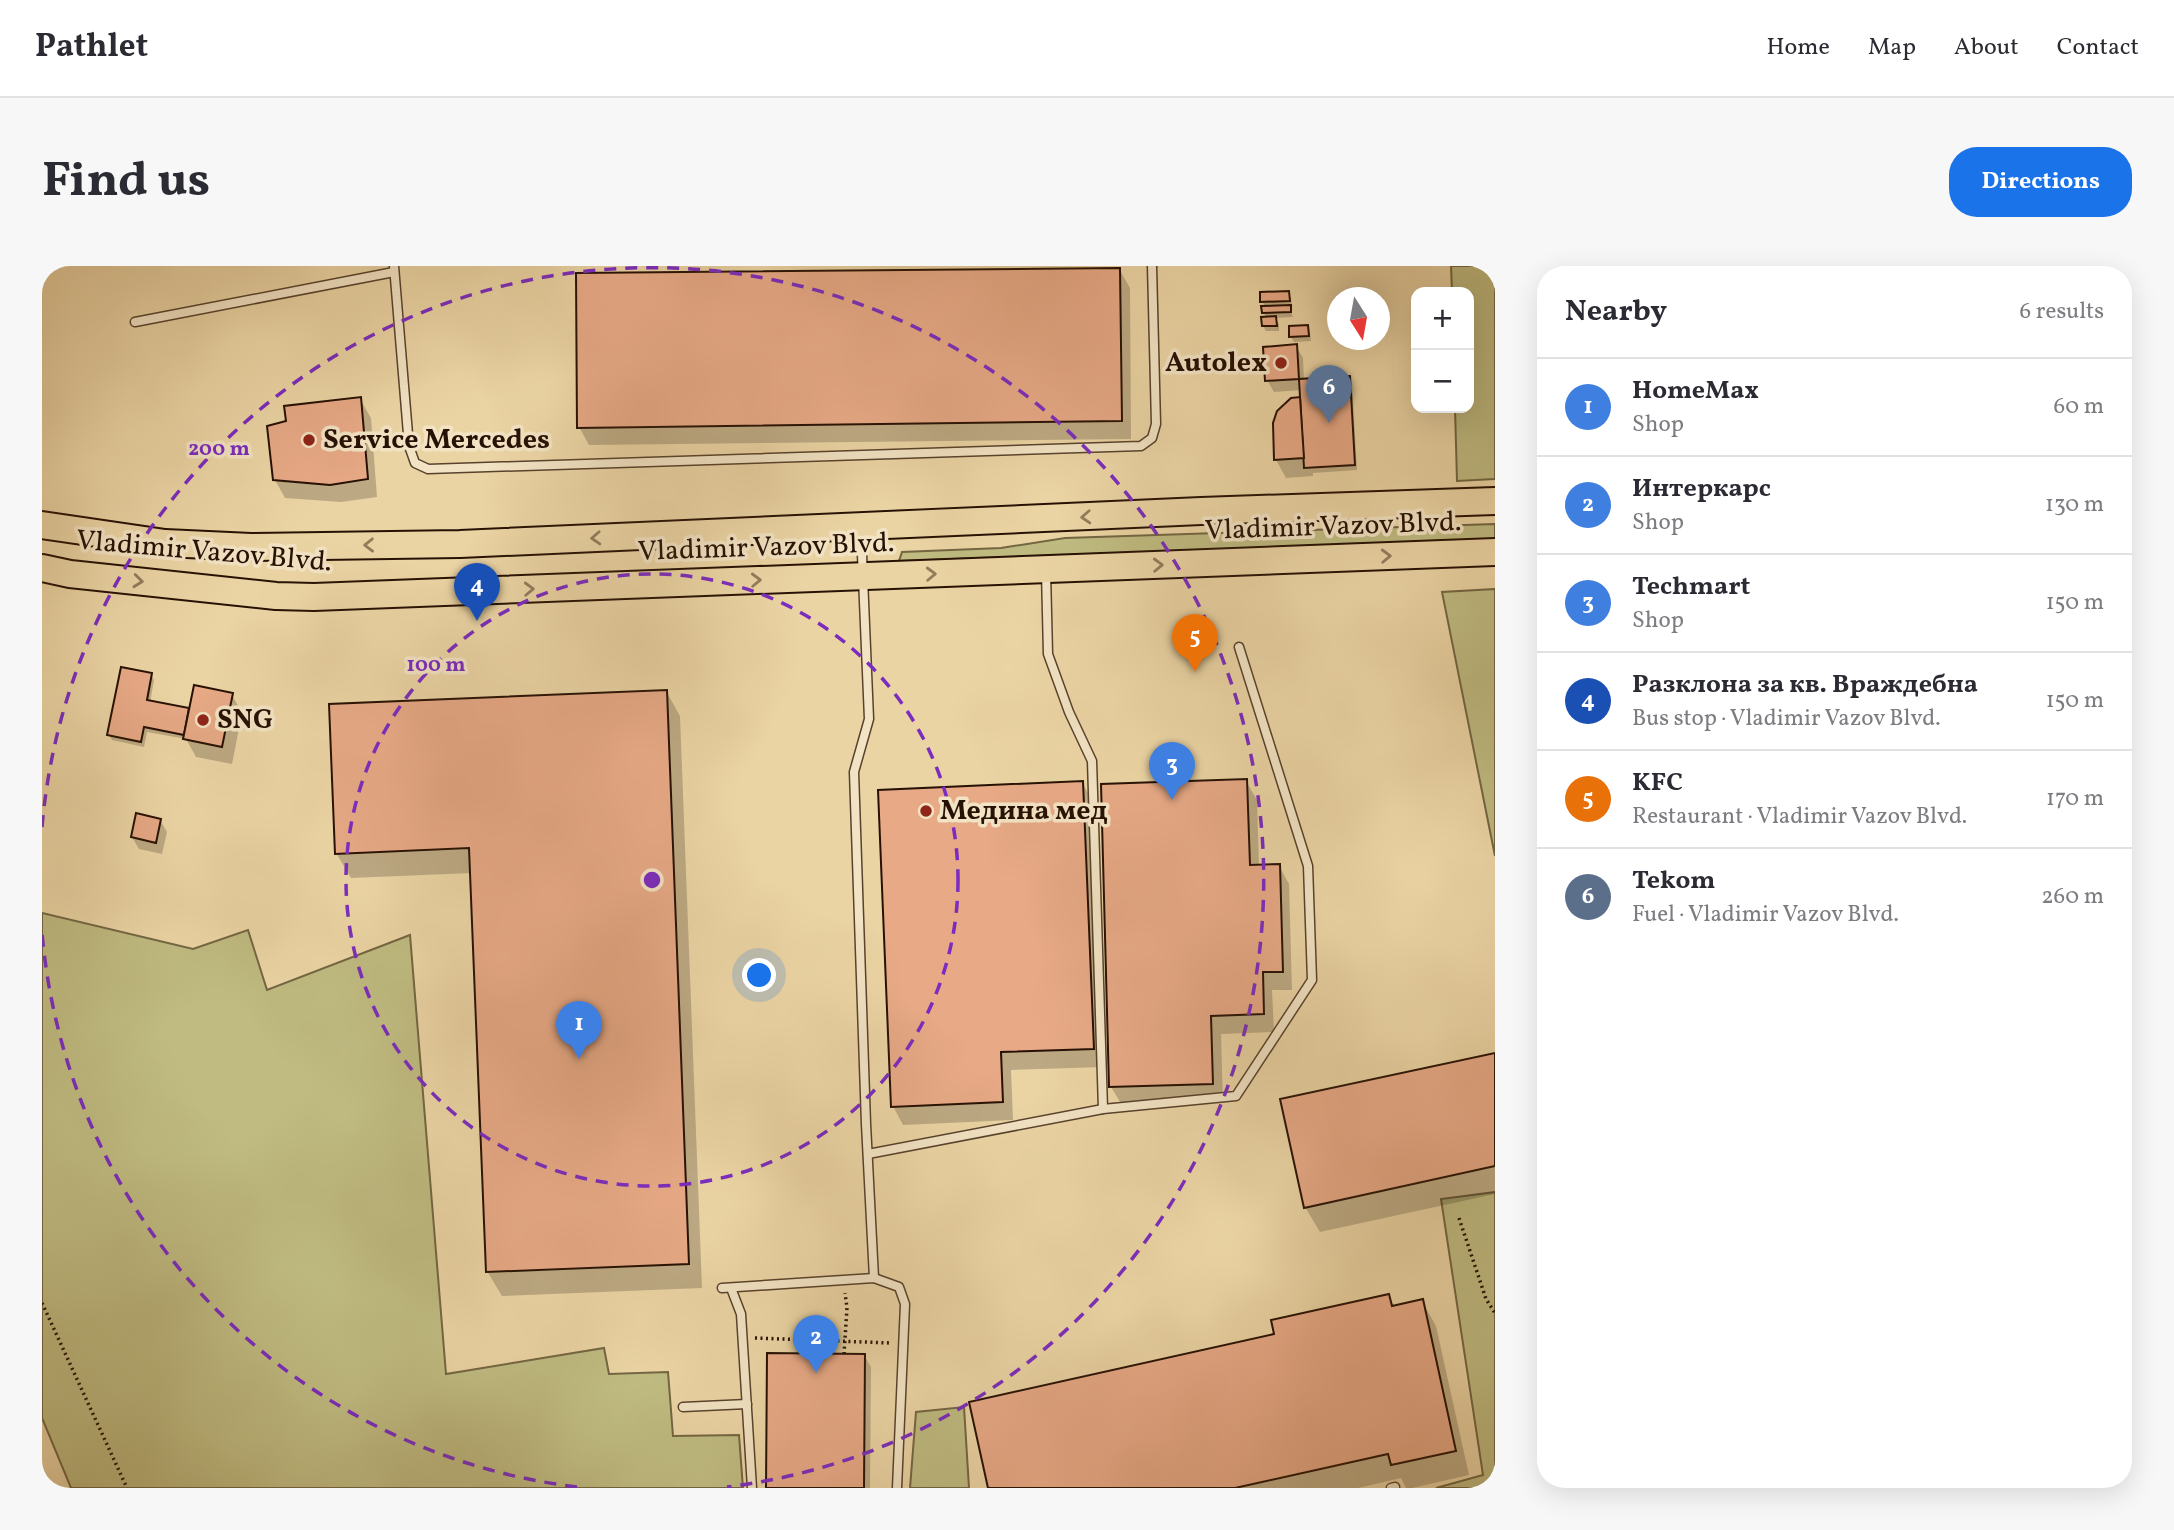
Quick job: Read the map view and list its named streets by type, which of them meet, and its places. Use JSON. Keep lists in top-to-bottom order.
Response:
{
  "streets": {
    "main road": ["Vladimir Vazov Blvd."]
  },
  "places": [
    "Autolex",
    "Service Mercedes",
    "SNG",
    "Медина мед"
  ],
  "north": "bottom",
  "page": {
    "header": "Pathlet",
    "nav": [
      "Home",
      "Map",
      "About",
      "Contact"
    ],
    "buttons": "Directions",
    "title": "Find us",
    "heading": ["Nearby", "6 results"],
    "map_buttons": ["+", "−"],
    "list": [
      {
        "mark": "1",
        "name": "HomeMax",
        "note": "Shop",
        "value": "60 m"
      },
      {
        "mark": "2",
        "name": "Интеркарс",
        "note": "Shop",
        "value": "130 m"
      },
      {
        "mark": "3",
        "name": "Techmart",
        "note": "Shop",
        "value": "150 m"
      },
      {
        "mark": "4",
        "name": "Разклона за кв. Враждебна",
        "note": "Bus stop · Vladimir Vazov Blvd.",
        "value": "150 m"
      },
      {
        "mark": "5",
        "name": "KFC",
        "note": "Restaurant · Vladimir Vazov Blvd.",
        "value": "170 m"
      },
      {
        "mark": "6",
        "name": "Tekom",
        "note": "Fuel · Vladimir Vazov Blvd.",
        "value": "260 m"
      }
    ],
    "pins": [
      "6",
      "4",
      "5",
      "3",
      "1",
      "2"
    ]
  },
  "rings": ["200 m", "100 m"]
}
